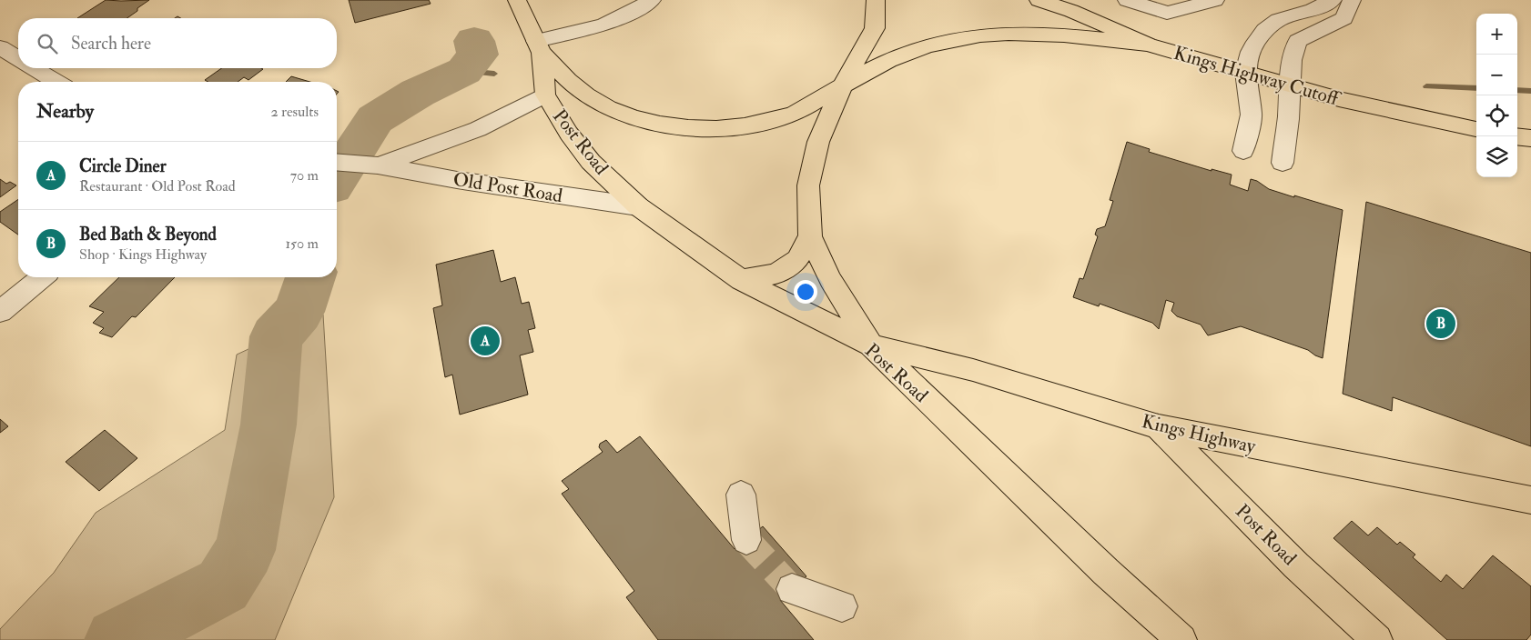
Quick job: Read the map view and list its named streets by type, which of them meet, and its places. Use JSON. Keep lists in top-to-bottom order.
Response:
{
  "streets": {
    "main road": ["Kings Highway Cutoff", "Post Road", "Kings Highway"],
    "street": ["Old Post Road"]
  },
  "crossings": [
    ["Post Road", "Old Post Road"],
    ["Post Road", "Kings Highway"]
  ],
  "page": {
    "map_buttons": ["+", "−"],
    "search": "Search here",
    "heading": ["Nearby", "2 results"],
    "list": [
      {
        "mark": "A",
        "name": "Circle Diner",
        "note": "Restaurant · Old Post Road",
        "value": "70 m"
      },
      {
        "mark": "B",
        "name": "Bed Bath & Beyond",
        "note": "Shop · Kings Highway",
        "value": "150 m"
      }
    ],
    "pins": ["B", "A"]
  }
}
